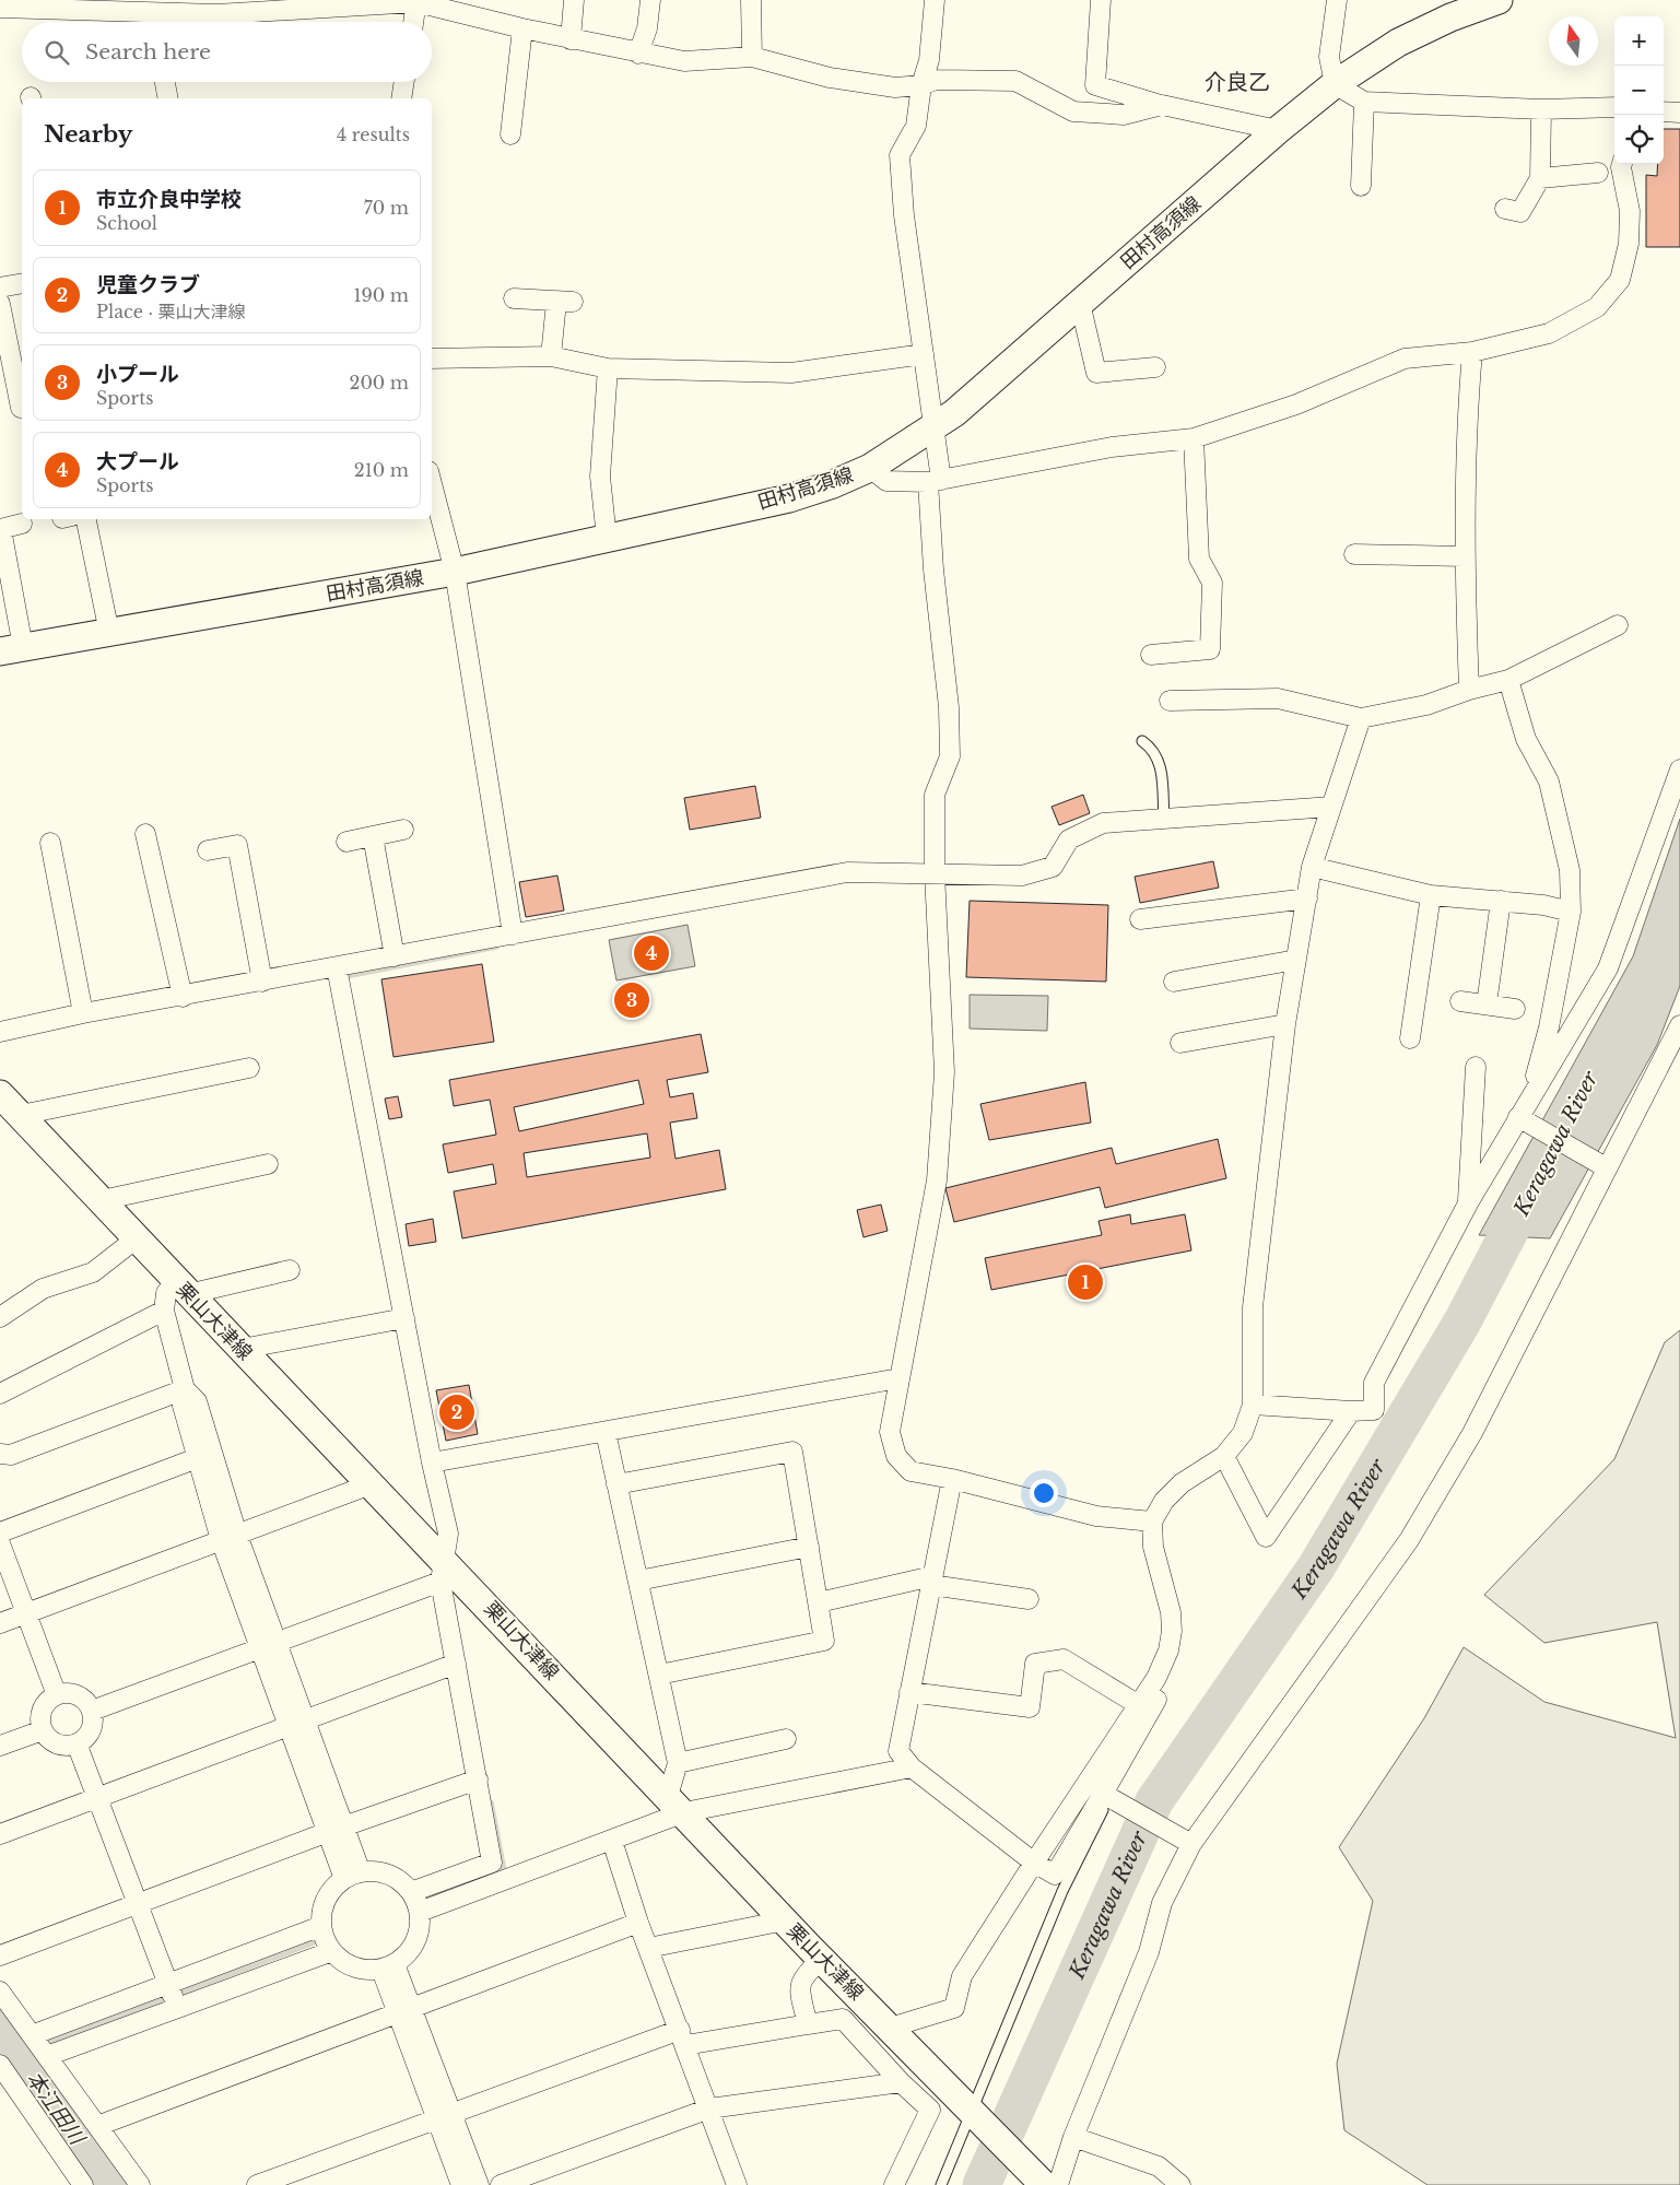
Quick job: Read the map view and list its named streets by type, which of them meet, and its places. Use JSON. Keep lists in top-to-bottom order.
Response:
{
  "streets": {
    "main road": ["田村高須線", "栗山大津線"]
  },
  "districts": ["介良乙"],
  "water": ["Keragawa River", "本江田川"],
  "north": "top",
  "page": {
    "map_buttons": ["+", "−"],
    "search": "Search here",
    "heading": ["Nearby", "4 results"],
    "list": [
      {
        "mark": "1",
        "name": "市立介良中学校",
        "note": "School",
        "value": "70 m"
      },
      {
        "mark": "2",
        "name": "児童クラブ",
        "note": "Place · 栗山大津線",
        "value": "190 m"
      },
      {
        "mark": "3",
        "name": "小プール",
        "note": "Sports",
        "value": "200 m"
      },
      {
        "mark": "4",
        "name": "大プール",
        "note": "Sports",
        "value": "210 m"
      }
    ],
    "pins": [
      "4",
      "3",
      "1",
      "2"
    ]
  }
}
